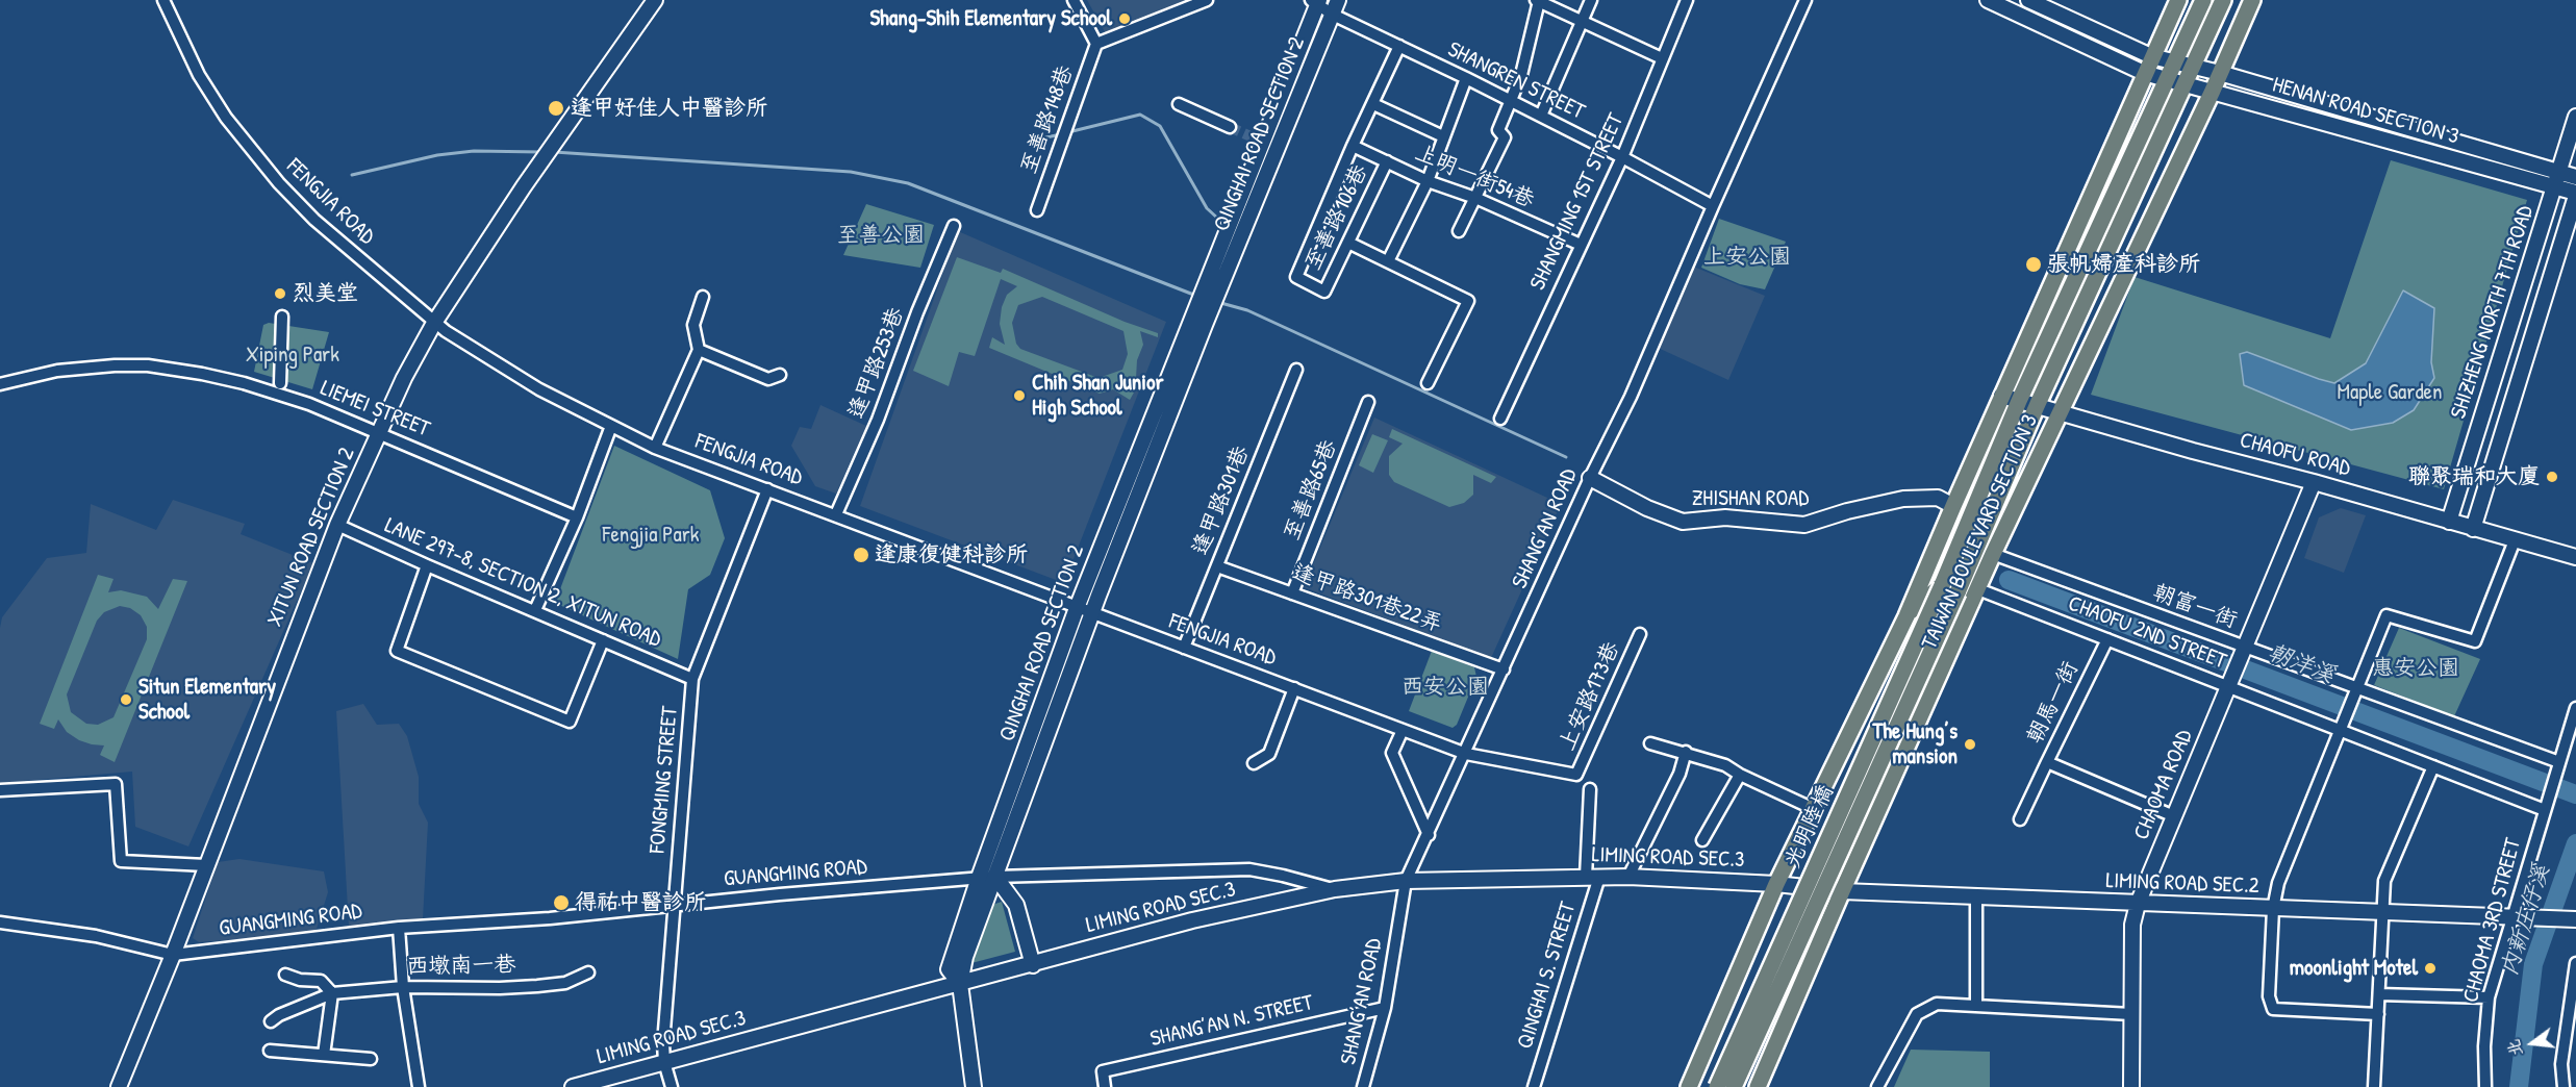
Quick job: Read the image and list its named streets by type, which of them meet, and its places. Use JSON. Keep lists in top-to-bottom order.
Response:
{
  "streets": {
    "main road": ["TAIWAN BOULEVARD SECTION 3", "光明陸橋"],
    "street": [
      "SHANGREN STREET",
      "HENAN ROAD SECTION 3",
      "至善路148巷",
      "QINGHAI ROAD SECTION 2",
      "上明一街54巷",
      "FENGJIA ROAD",
      "SHANGMING 1ST STREET",
      "至善路106巷",
      "SHIZHENG NORTH 7TH ROAD",
      "逢甲路253巷",
      "LIEMEI STREET",
      "CHAOFU ROAD",
      "至善路65巷",
      "ZHISHAN ROAD",
      "逢甲路301巷",
      "SHANG’AN ROAD",
      "XITUN ROAD SECTION 2",
      "LANE 297-8, SECTION 2, XITUN ROAD",
      "逢甲路301巷22弄",
      "朝富一街",
      "CHAOFU 2ND STREET",
      "上安路173巷",
      "朝馬一街",
      "FONGMING STREET",
      "CHAOMA ROAD",
      "LIMING ROAD SEC.3",
      "GUANGMING ROAD",
      "LIMING ROAD SEC.2",
      "CHAOMA 3RD STREET",
      "西墩南一巷",
      "QINGHAI S. STREET",
      "SHANG’AN N. STREET"
    ]
  },
  "crossings": [
    ["SHANGREN STREET", "QINGHAI ROAD SECTION 2"],
    ["SHANGREN STREET", "SHANGMING 1ST STREET"],
    ["SHANGREN STREET", "SHANG’AN ROAD"],
    ["HENAN ROAD SECTION 3", "SHIZHENG NORTH 7TH ROAD"],
    ["HENAN ROAD SECTION 3", "TAIWAN BOULEVARD SECTION 3"],
    ["QINGHAI ROAD SECTION 2", "FENGJIA ROAD"],
    ["QINGHAI ROAD SECTION 2", "LIMING ROAD SEC.3"],
    ["QINGHAI ROAD SECTION 2", "GUANGMING ROAD"],
    ["上明一街54巷", "SHANGMING 1ST STREET"],
    ["上明一街54巷", "至善路106巷"],
    ["FENGJIA ROAD", "逢甲路253巷"],
    ["FENGJIA ROAD", "逢甲路301巷"],
    ["FENGJIA ROAD", "SHANG’AN ROAD"],
    ["FENGJIA ROAD", "XITUN ROAD SECTION 2"],
    ["FENGJIA ROAD", "上安路173巷"],
    ["FENGJIA ROAD", "FONGMING STREET"],
    ["SHIZHENG NORTH 7TH ROAD", "CHAOFU ROAD"],
    ["LIEMEI STREET", "XITUN ROAD SECTION 2"],
    ["CHAOFU ROAD", "TAIWAN BOULEVARD SECTION 3"],
    ["至善路65巷", "逢甲路301巷22弄"],
    ["ZHISHAN ROAD", "SHANG’AN ROAD"],
    ["ZHISHAN ROAD", "TAIWAN BOULEVARD SECTION 3"],
    ["逢甲路301巷", "逢甲路301巷22弄"],
    ["SHANG’AN ROAD", "逢甲路301巷22弄"],
    ["SHANG’AN ROAD", "上安路173巷"],
    ["SHANG’AN ROAD", "LIMING ROAD SEC.3"],
    ["SHANG’AN ROAD", "SHANG’AN N. STREET"],
    ["TAIWAN BOULEVARD SECTION 3", "朝富一街"],
    ["TAIWAN BOULEVARD SECTION 3", "CHAOFU 2ND STREET"],
    ["TAIWAN BOULEVARD SECTION 3", "光明陸橋"],
    ["TAIWAN BOULEVARD SECTION 3", "LIMING ROAD SEC.3"],
    ["TAIWAN BOULEVARD SECTION 3", "LIMING ROAD SEC.2"],
    ["XITUN ROAD SECTION 2", "LANE 297-8, SECTION 2, XITUN ROAD"],
    ["XITUN ROAD SECTION 2", "GUANGMING ROAD"],
    ["LANE 297-8, SECTION 2, XITUN ROAD", "FONGMING STREET"],
    ["朝富一街", "CHAOMA ROAD"],
    ["朝富一街", "CHAOMA 3RD STREET"],
    ["CHAOFU 2ND STREET", "朝馬一街"],
    ["CHAOFU 2ND STREET", "CHAOMA ROAD"],
    ["CHAOFU 2ND STREET", "CHAOMA 3RD STREET"],
    ["朝馬一街", "CHAOMA ROAD"],
    ["FONGMING STREET", "LIMING ROAD SEC.3"],
    ["FONGMING STREET", "GUANGMING ROAD"],
    ["CHAOMA ROAD", "LIMING ROAD SEC.2"],
    ["LIMING ROAD SEC.3", "GUANGMING ROAD"],
    ["LIMING ROAD SEC.3", "LIMING ROAD SEC.2"],
    ["LIMING ROAD SEC.3", "QINGHAI S. STREET"],
    ["LIMING ROAD SEC.2", "CHAOMA 3RD STREET"]
  ],
  "water": ["朝洋溪", "內新庄仔溪"],
  "parks": [
    "至善公園",
    "上安公園",
    "Xiping Park",
    "Maple Garden",
    "Fengjia Park",
    "惠安公園",
    "西安公園"
  ],
  "places": [
    "Shang-Shih Elementary School",
    "逢甲好佳人中醫診所",
    "張帆婦產科診所",
    "烈美堂",
    "Chih Shan Junior High School",
    "聯聚瑞和大廈",
    "逢康復健科診所",
    "Situn Elementary School",
    "The Hung’s mansion",
    "得祐中醫診所",
    "moonlight Motel"
  ],
  "north": "left"
}
